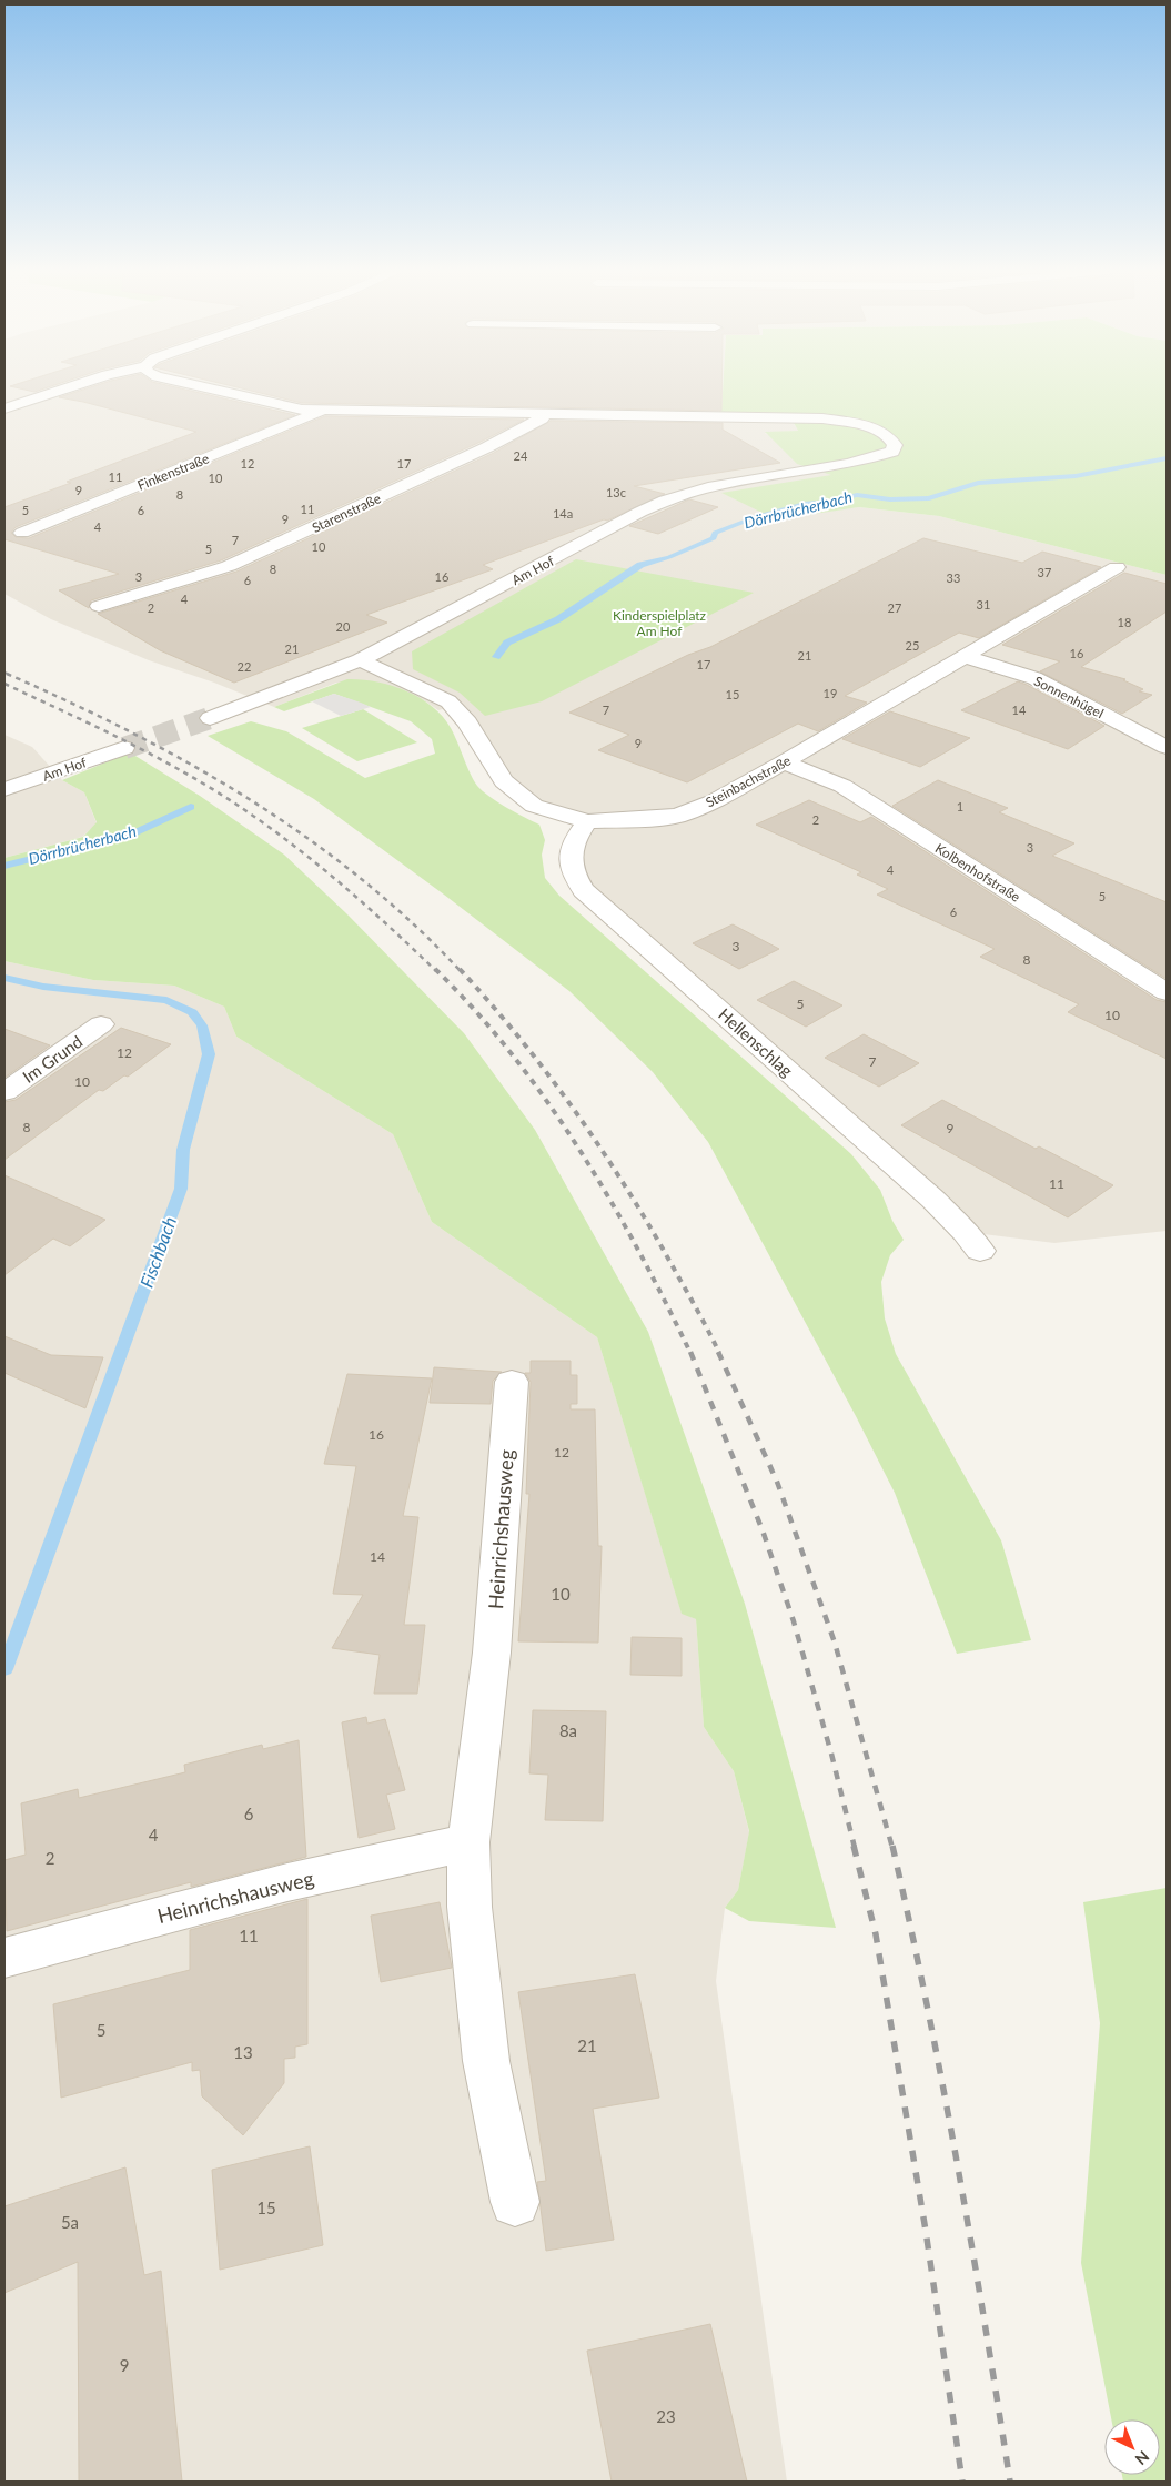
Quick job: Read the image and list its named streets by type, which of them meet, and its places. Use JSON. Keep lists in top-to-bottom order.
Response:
{
  "streets": {
    "street": [
      "Finkenstraße",
      "Starenstraße",
      "Am Hof",
      "Sonnenhügel",
      "Steinbachstraße",
      "Kolbenhofstraße",
      "Hellenschlag",
      "Im Grund",
      "Heinrichshausweg"
    ]
  },
  "crossings": [
    ["Starenstraße", "Am Hof"],
    ["Am Hof", "Steinbachstraße"],
    ["Sonnenhügel", "Steinbachstraße"],
    ["Steinbachstraße", "Kolbenhofstraße"],
    ["Steinbachstraße", "Hellenschlag"]
  ],
  "water": ["Dörrbrücherbach", "Fischbach"],
  "parks": ["Kinderspielplatz Am Hof"],
  "house_numbers": [
    "24",
    "12",
    "17",
    "11",
    "10",
    "9",
    "13c",
    "8",
    "11",
    "5",
    "6",
    "14a",
    "9",
    "4",
    "7",
    "10",
    "5",
    "8",
    "37",
    "3",
    "16",
    "33",
    "6",
    "4",
    "31",
    "2",
    "27",
    "18",
    "20",
    "25",
    "21",
    "16",
    "21",
    "17",
    "22",
    "19",
    "15",
    "7",
    "14",
    "9",
    "1",
    "2",
    "3",
    "4",
    "5",
    "6",
    "3",
    "8",
    "5",
    "10",
    "12",
    "7",
    "10",
    "8",
    "9",
    "11",
    "16",
    "12",
    "14",
    "10",
    "8a",
    "6",
    "4",
    "2",
    "11",
    "5",
    "21",
    "13",
    "15",
    "5a",
    "9",
    "23"
  ],
  "north": "bottom right"
}
